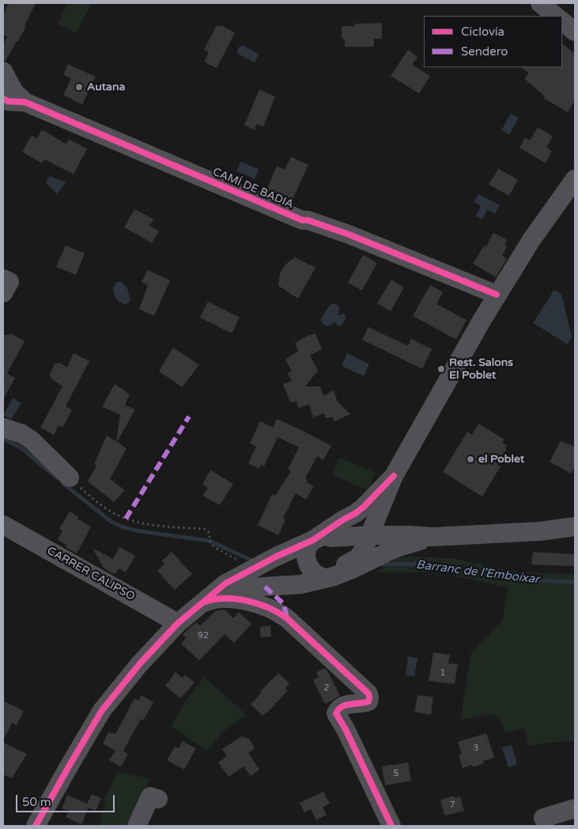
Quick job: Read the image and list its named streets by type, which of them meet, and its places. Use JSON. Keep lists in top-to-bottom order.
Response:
{
  "streets": {
    "street": ["CAMÍ DE BADIA", "CARRER CALIPSO"]
  },
  "water": ["Barranc de l'Emboixar"],
  "places": ["Autana", "Rest. Salons El Poblet", "el Poblet"],
  "house_numbers": [
    "92",
    "1",
    "2",
    "3",
    "5",
    "7"
  ],
  "legend": ["Ciclovía", "Sendero"],
  "scale_bar": "50 m"
}
